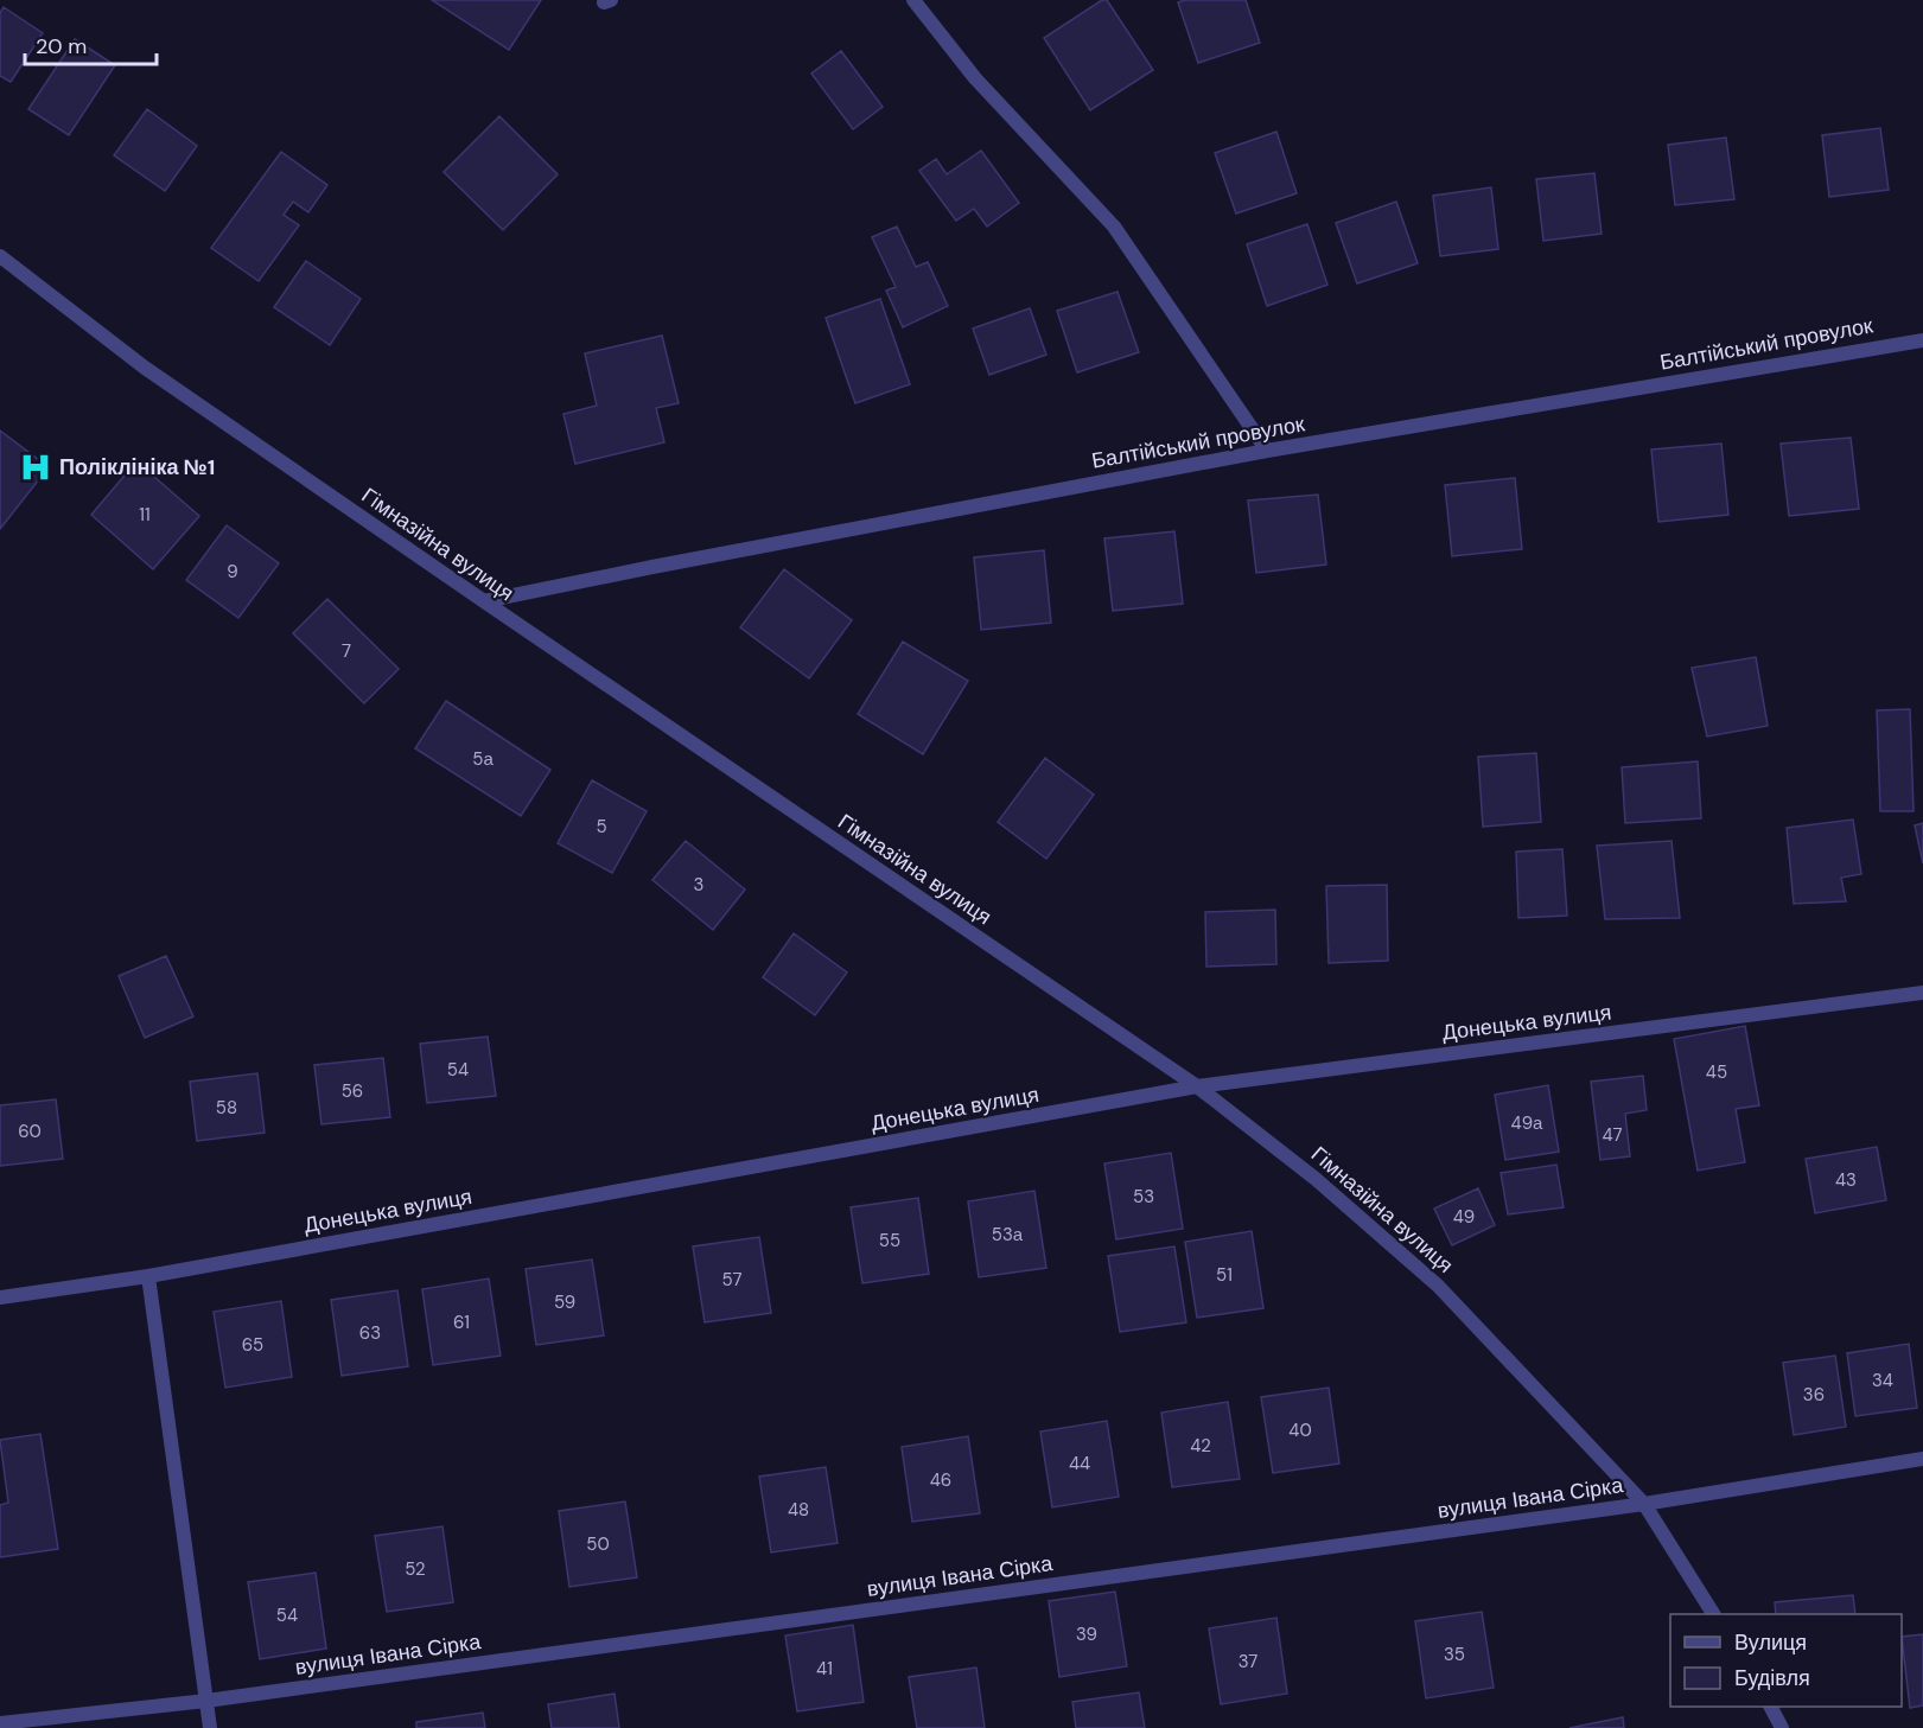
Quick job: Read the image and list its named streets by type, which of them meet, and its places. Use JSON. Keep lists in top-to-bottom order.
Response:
{
  "streets": {
    "street": [
      "Балтійський провулок",
      "Гімназійна вулиця",
      "Донецька вулиця",
      "вулиця Івана Сірка"
    ]
  },
  "crossings": [
    ["Балтійський провулок", "Гімназійна вулиця"],
    ["Гімназійна вулиця", "Донецька вулиця"],
    ["Гімназійна вулиця", "вулиця Івана Сірка"]
  ],
  "places": {
    "hospital": ["Поліклініка №1"]
  },
  "house_numbers": [
    "11",
    "9",
    "7",
    "5а",
    "5",
    "3",
    "54",
    "45",
    "56",
    "58",
    "49а",
    "60",
    "47",
    "43",
    "53",
    "49",
    "53а",
    "55",
    "51",
    "57",
    "59",
    "61",
    "63",
    "65",
    "34",
    "36",
    "40",
    "42",
    "44",
    "46",
    "48",
    "50",
    "52",
    "54",
    "39",
    "35",
    "37",
    "41"
  ],
  "legend": ["Вулиця", "Будівля"],
  "scale_bar": "20 m"
}
